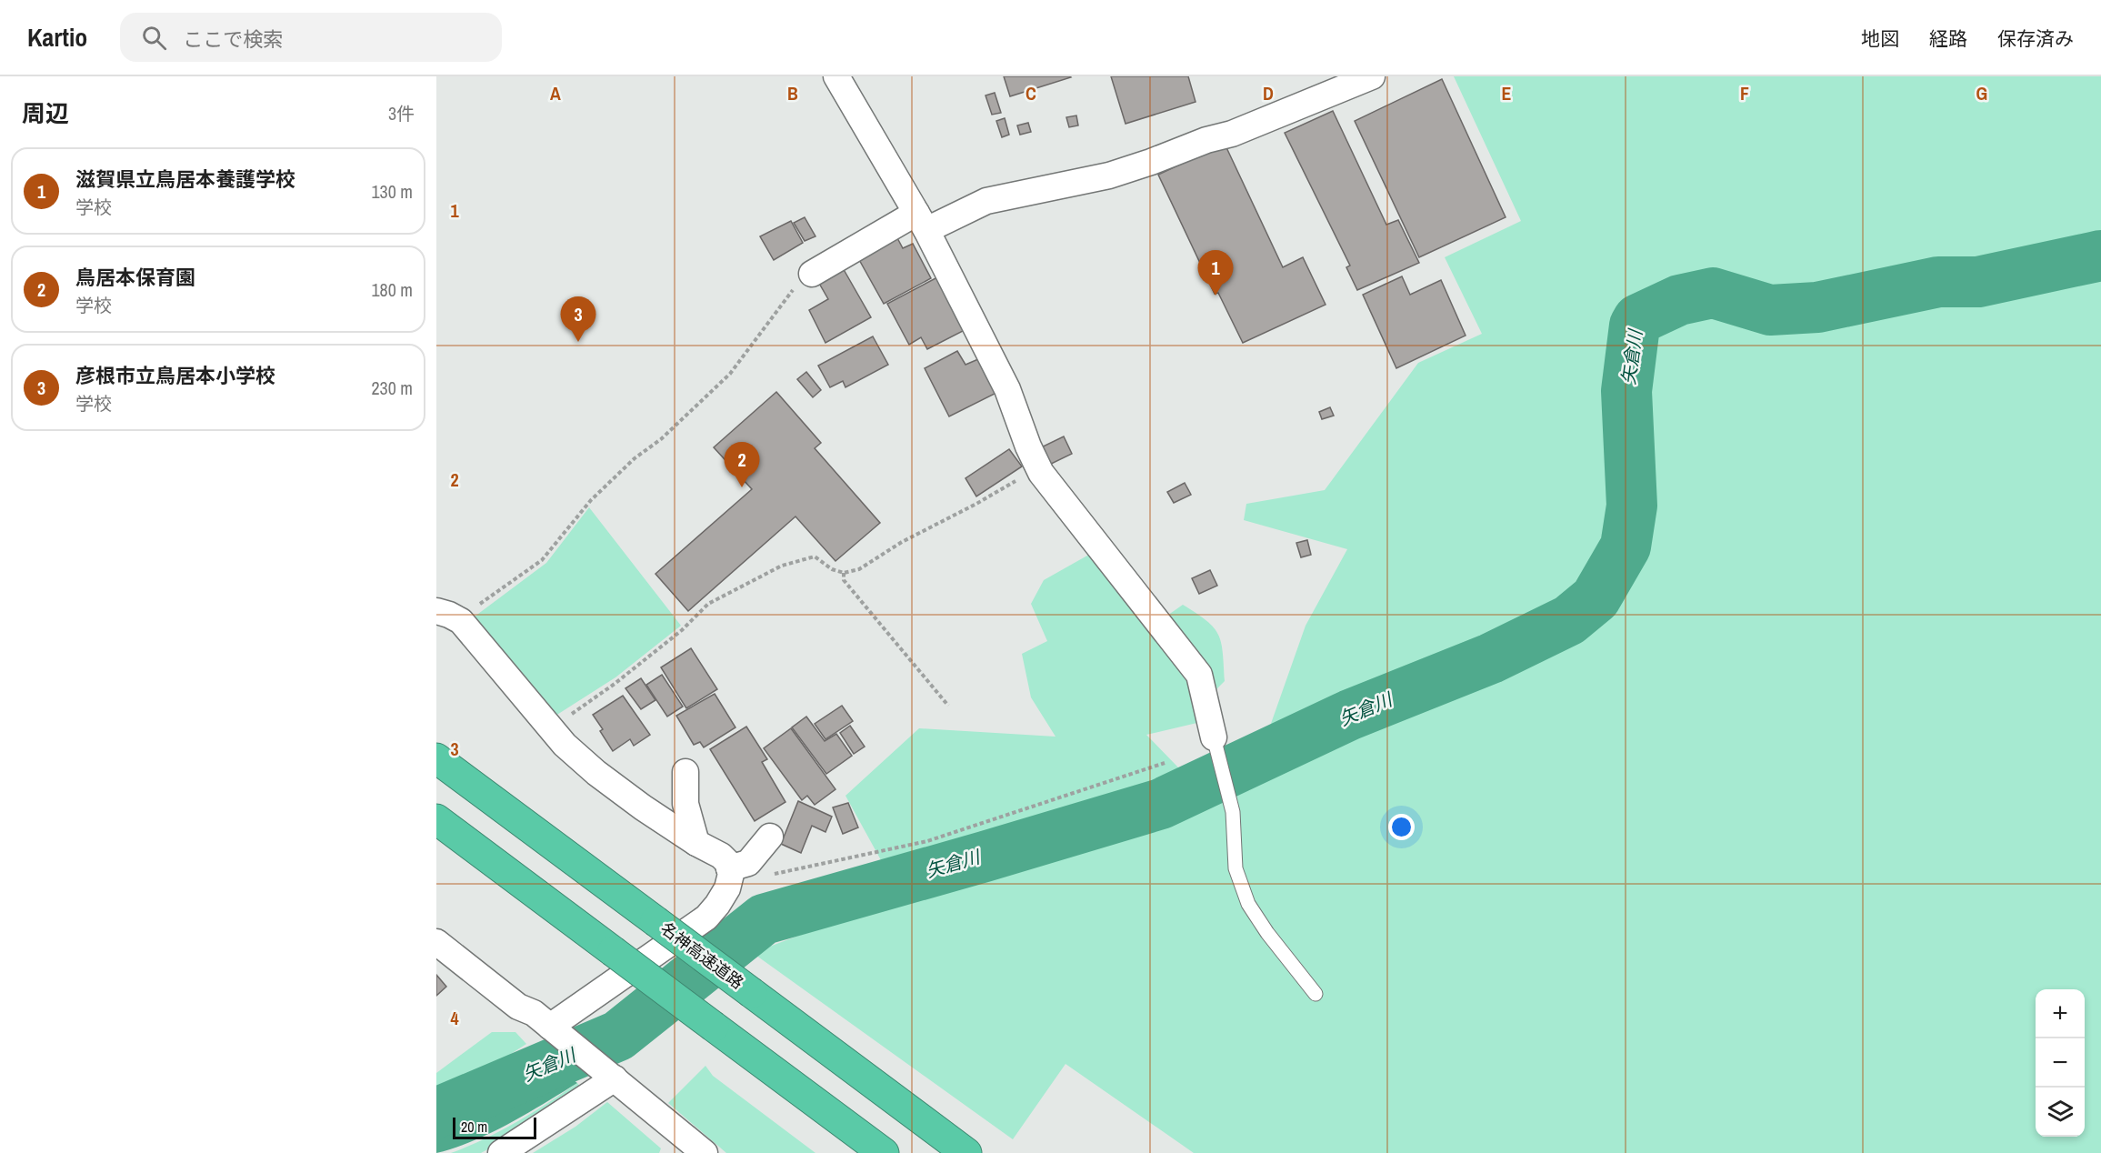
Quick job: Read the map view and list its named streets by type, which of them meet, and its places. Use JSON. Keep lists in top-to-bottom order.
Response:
{
  "streets": {
    "highway": ["名神高速道路"]
  },
  "water": ["矢倉川"],
  "scale_bar": "20 m",
  "page": {
    "header": "Kartio",
    "search": "ここで検索",
    "nav": ["地図", "経路", "保存済み"],
    "heading": ["周辺", "3件"],
    "list": [
      {
        "mark": "1",
        "name": "滋賀県立鳥居本養護学校",
        "note": "学校",
        "value": "130 m"
      },
      {
        "mark": "2",
        "name": "鳥居本保育園",
        "note": "学校",
        "value": "180 m"
      },
      {
        "mark": "3",
        "name": "彦根市立鳥居本小学校",
        "note": "学校",
        "value": "230 m"
      }
    ],
    "pins": ["1", "3", "2"],
    "map_buttons": ["+", "−"],
    "scale": "20 m"
  },
  "grid": {
    "columns": [
      "A",
      "B",
      "C",
      "D",
      "E",
      "F",
      "G"
    ],
    "rows": [
      "1",
      "2",
      "3",
      "4"
    ]
  }
}
